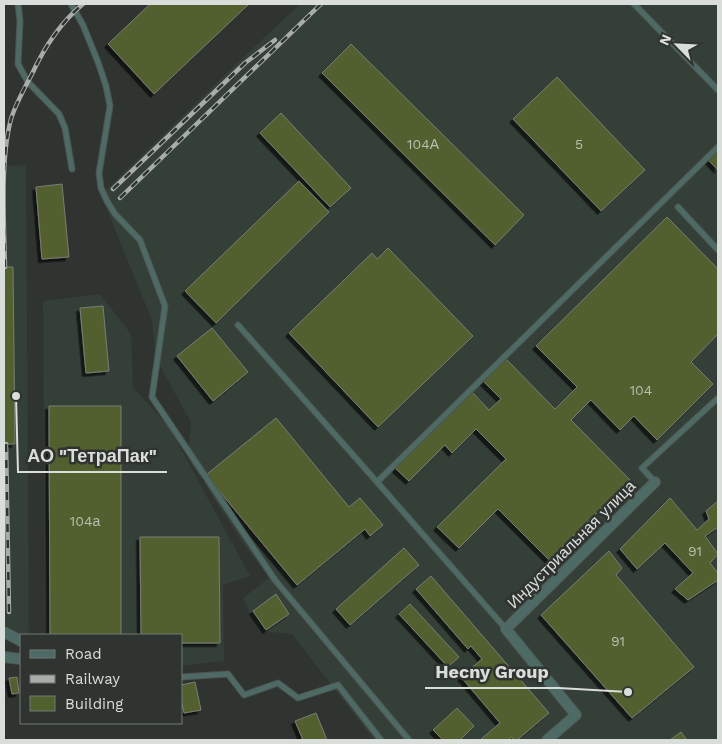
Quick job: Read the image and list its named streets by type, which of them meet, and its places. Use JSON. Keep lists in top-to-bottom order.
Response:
{
  "streets": {
    "street": ["Индустриальная улица"]
  },
  "places": ["АО \"ТетраПак\"", "Hecny Group"],
  "house_numbers": [
    "104А",
    "5",
    "104",
    "104а",
    "91",
    "91"
  ],
  "legend": ["Road", "Railway", "Building"],
  "north": "top left"
}
